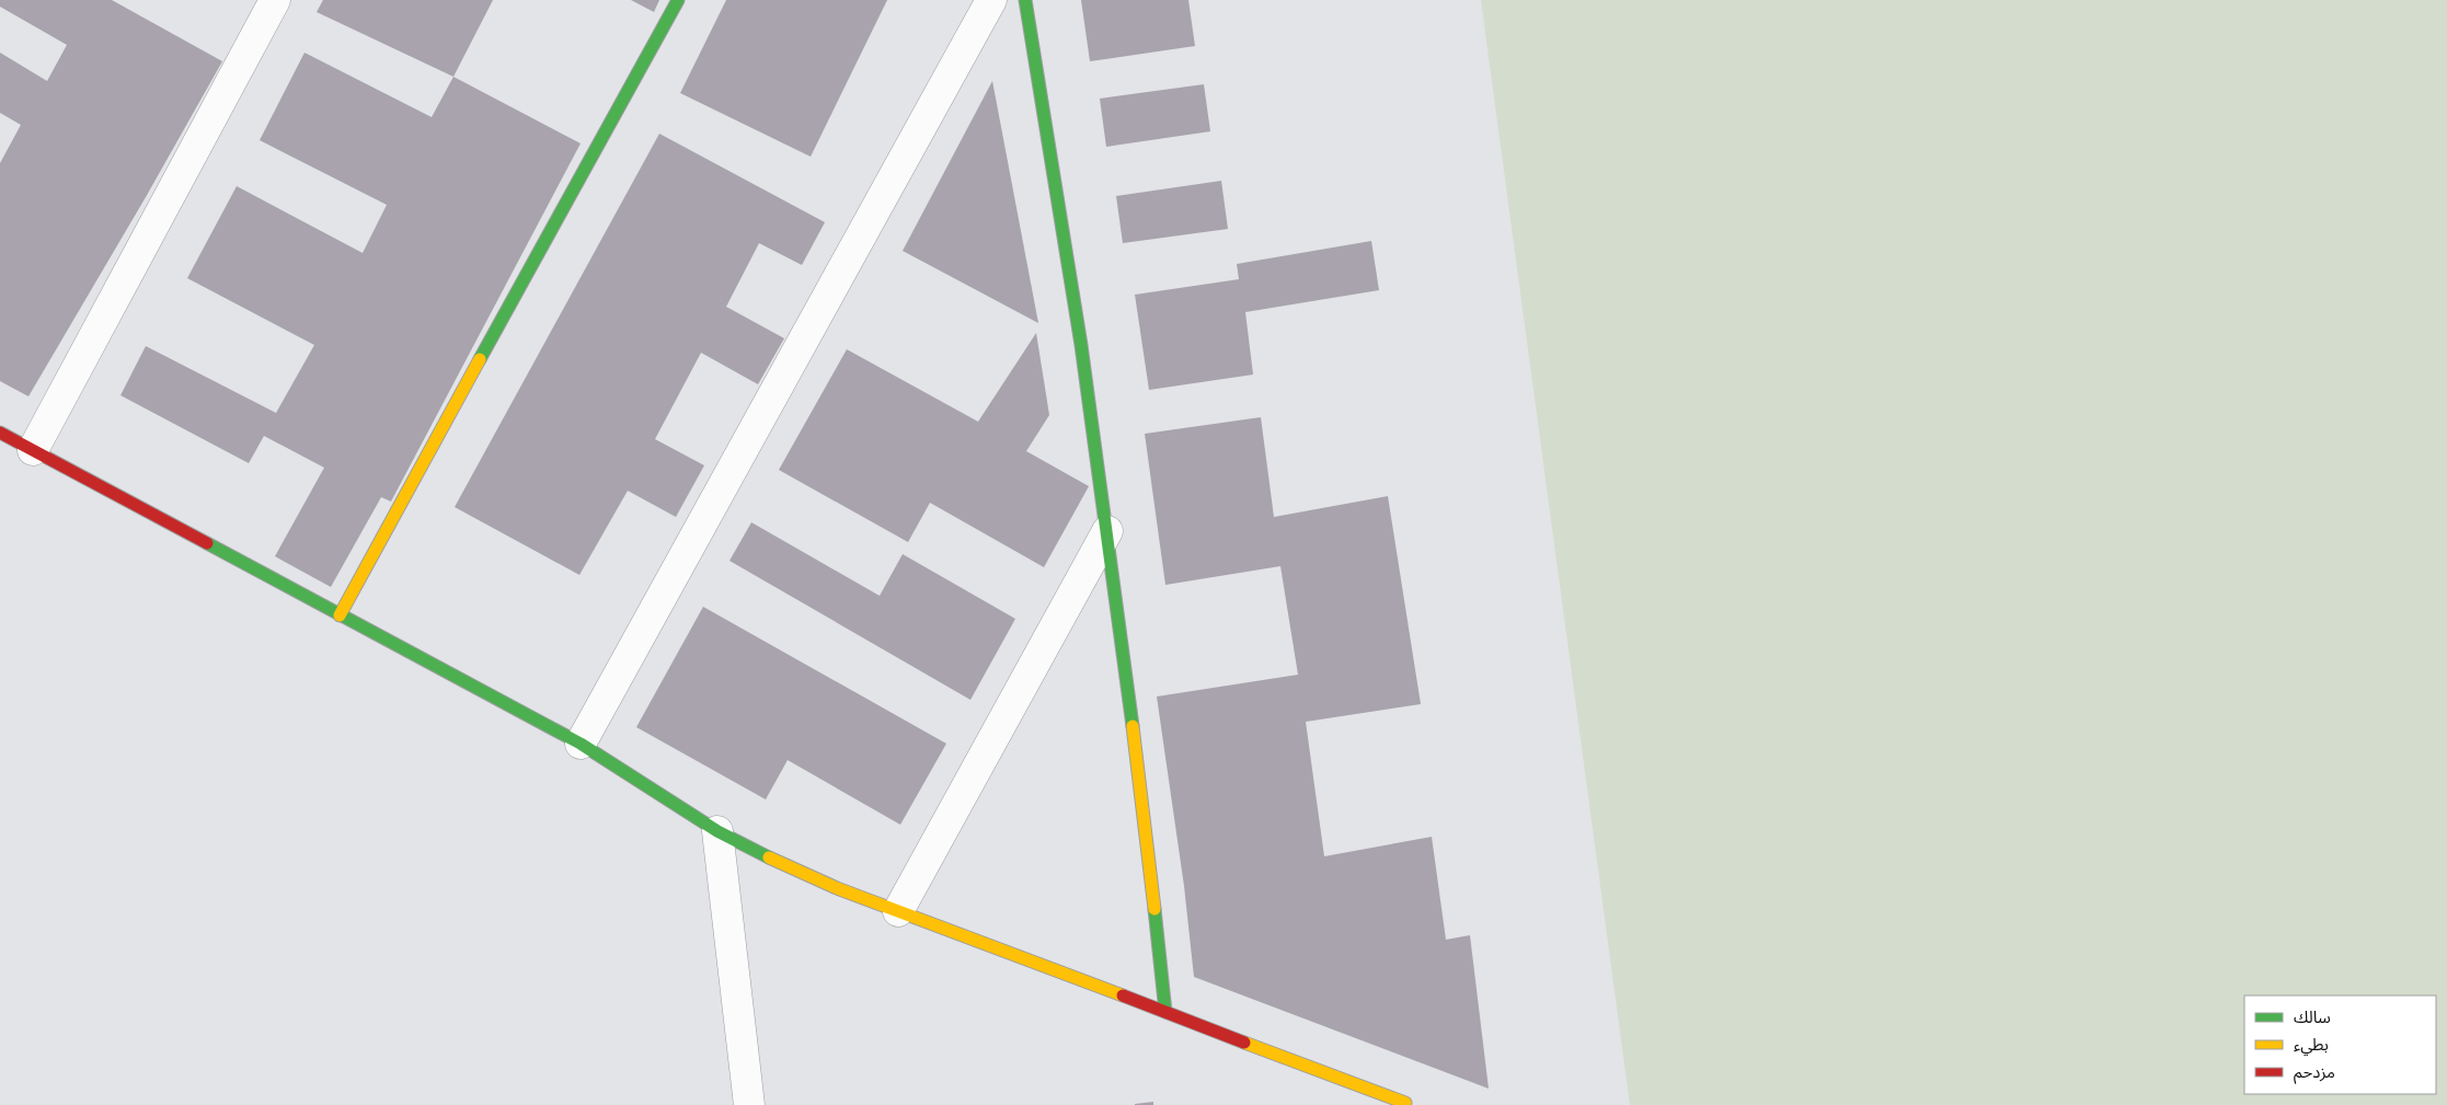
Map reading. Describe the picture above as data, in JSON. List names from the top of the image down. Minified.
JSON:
{"legend":["سالك","بطيء","مزدحم"]}
